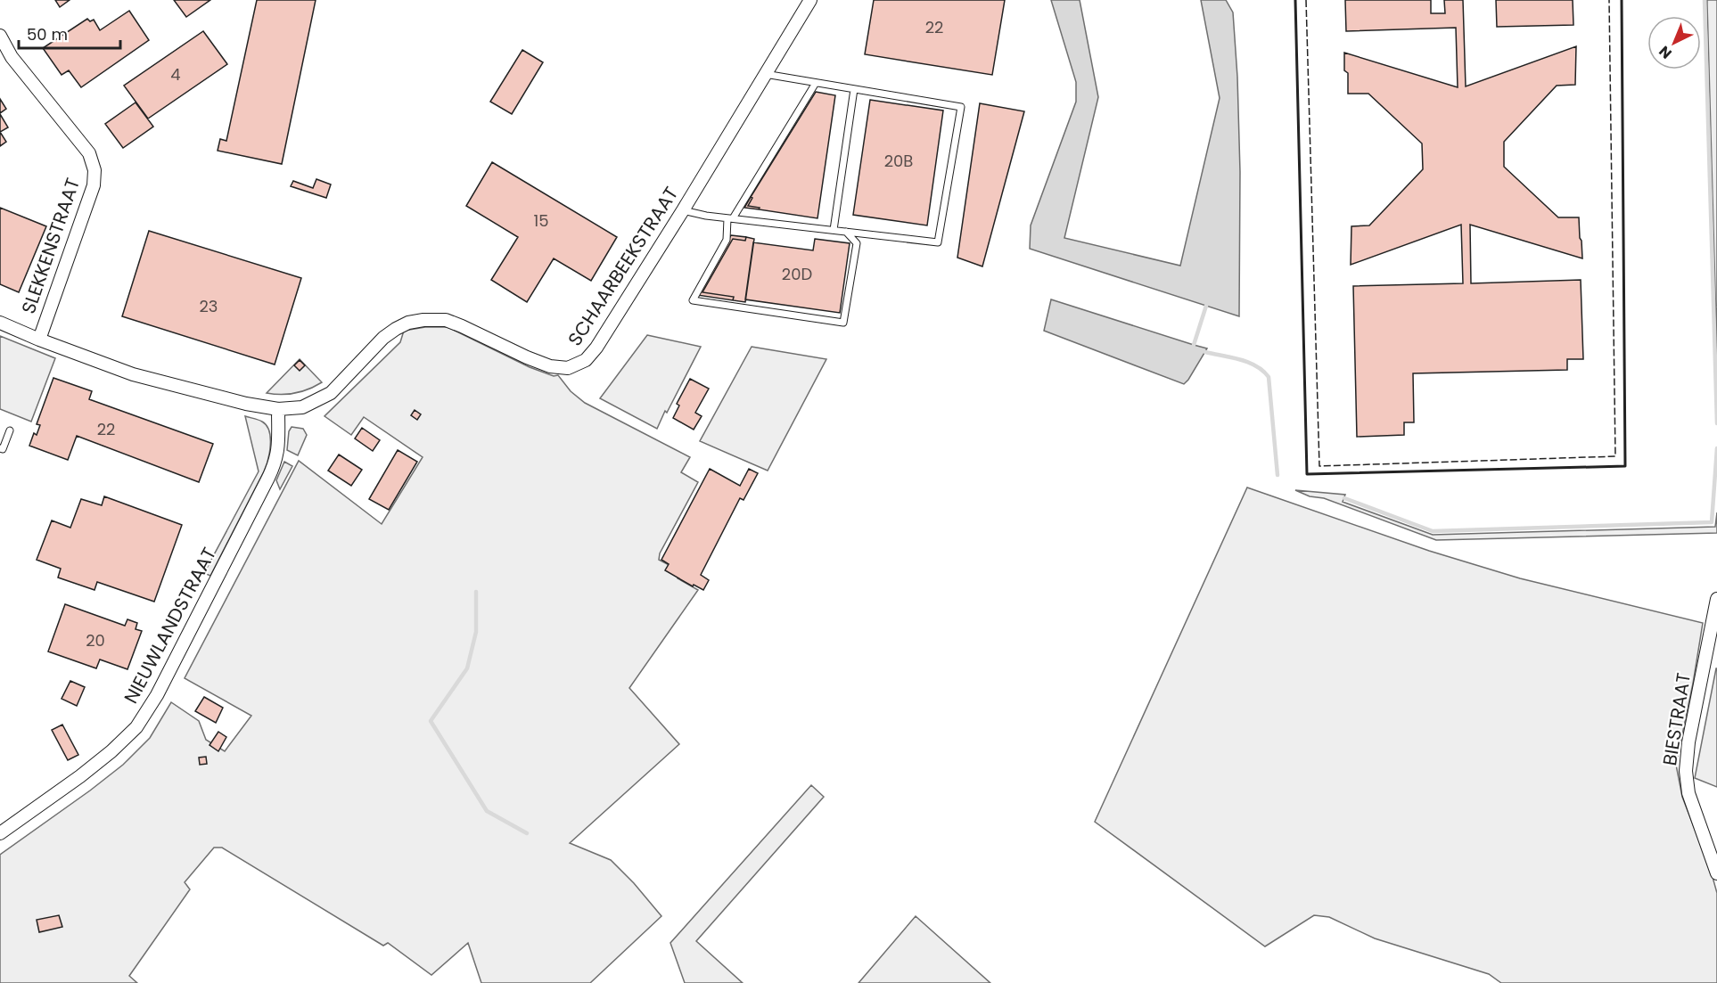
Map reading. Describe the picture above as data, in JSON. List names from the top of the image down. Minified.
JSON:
{"streets":{"street":["SLEKKENSTRAAT","SCHAARBEEKSTRAAT","NIEUWLANDSTRAAT","BIESTRAAT"]},"crossings":[["SLEKKENSTRAAT","SCHAARBEEKSTRAAT"],["SCHAARBEEKSTRAAT","NIEUWLANDSTRAAT"]],"house_numbers":["22","4","20B","15","20D","23","22","20"],"scale_bar":"50 m","north":"bottom left"}
